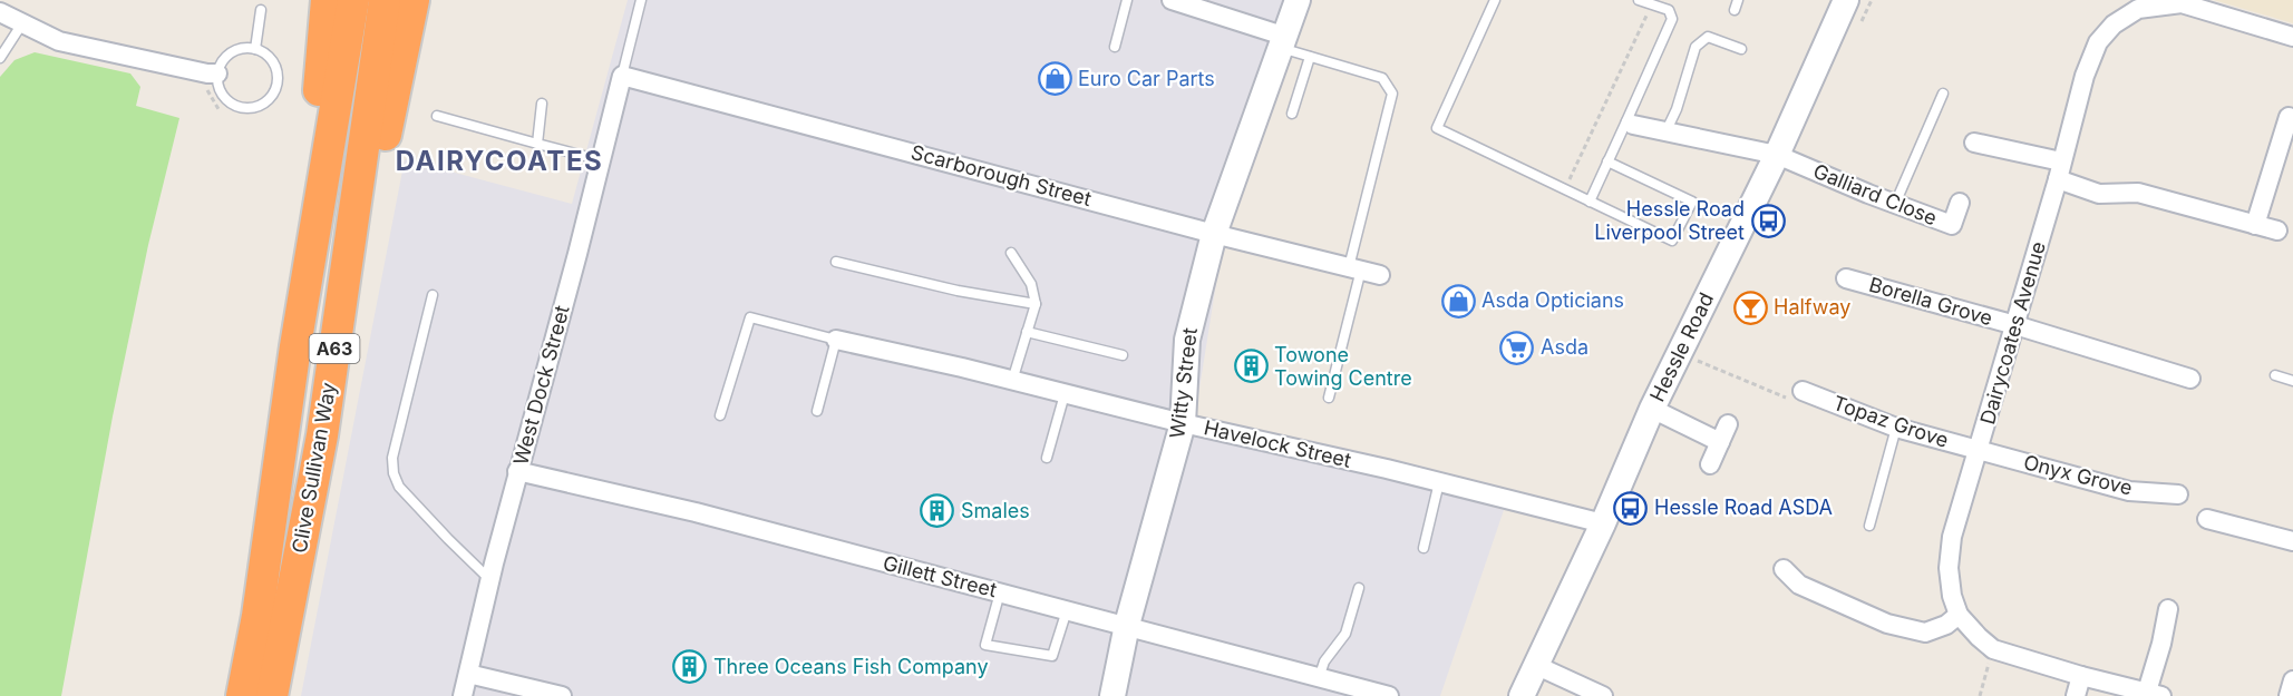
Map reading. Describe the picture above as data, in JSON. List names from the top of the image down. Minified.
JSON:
{"streets":{"highway":["A63","Clive Sullivan Way"],"street":["Scarborough Street","Galliard Close","Borella Grove","Dairycoates Avenue","Hessle Road","Witty Street","West Dock Street","Topaz Grove","Havelock Street","Onyx Grove","Gillett Street"]},"crossings":[["Scarborough Street","Witty Street"],["Scarborough Street","West Dock Street"],["Galliard Close","Hessle Road"],["Borella Grove","Dairycoates Avenue"],["Dairycoates Avenue","Topaz Grove"],["Dairycoates Avenue","Onyx Grove"],["Hessle Road","Havelock Street"],["Witty Street","Havelock Street"],["Witty Street","Gillett Street"],["West Dock Street","Gillett Street"],["Topaz Grove","Onyx Grove"]],"districts":["DAIRYCOATES"],"places":{"shop":["Euro Car Parts","Asda Opticians"],"bus stop":["Hessle Road Liverpool Street","Hessle Road ASDA"],"bar":["Halfway"],"supermarket":["Asda"],"building":["Towone Towing Centre","Smales","Three Oceans Fish Company"]}}
